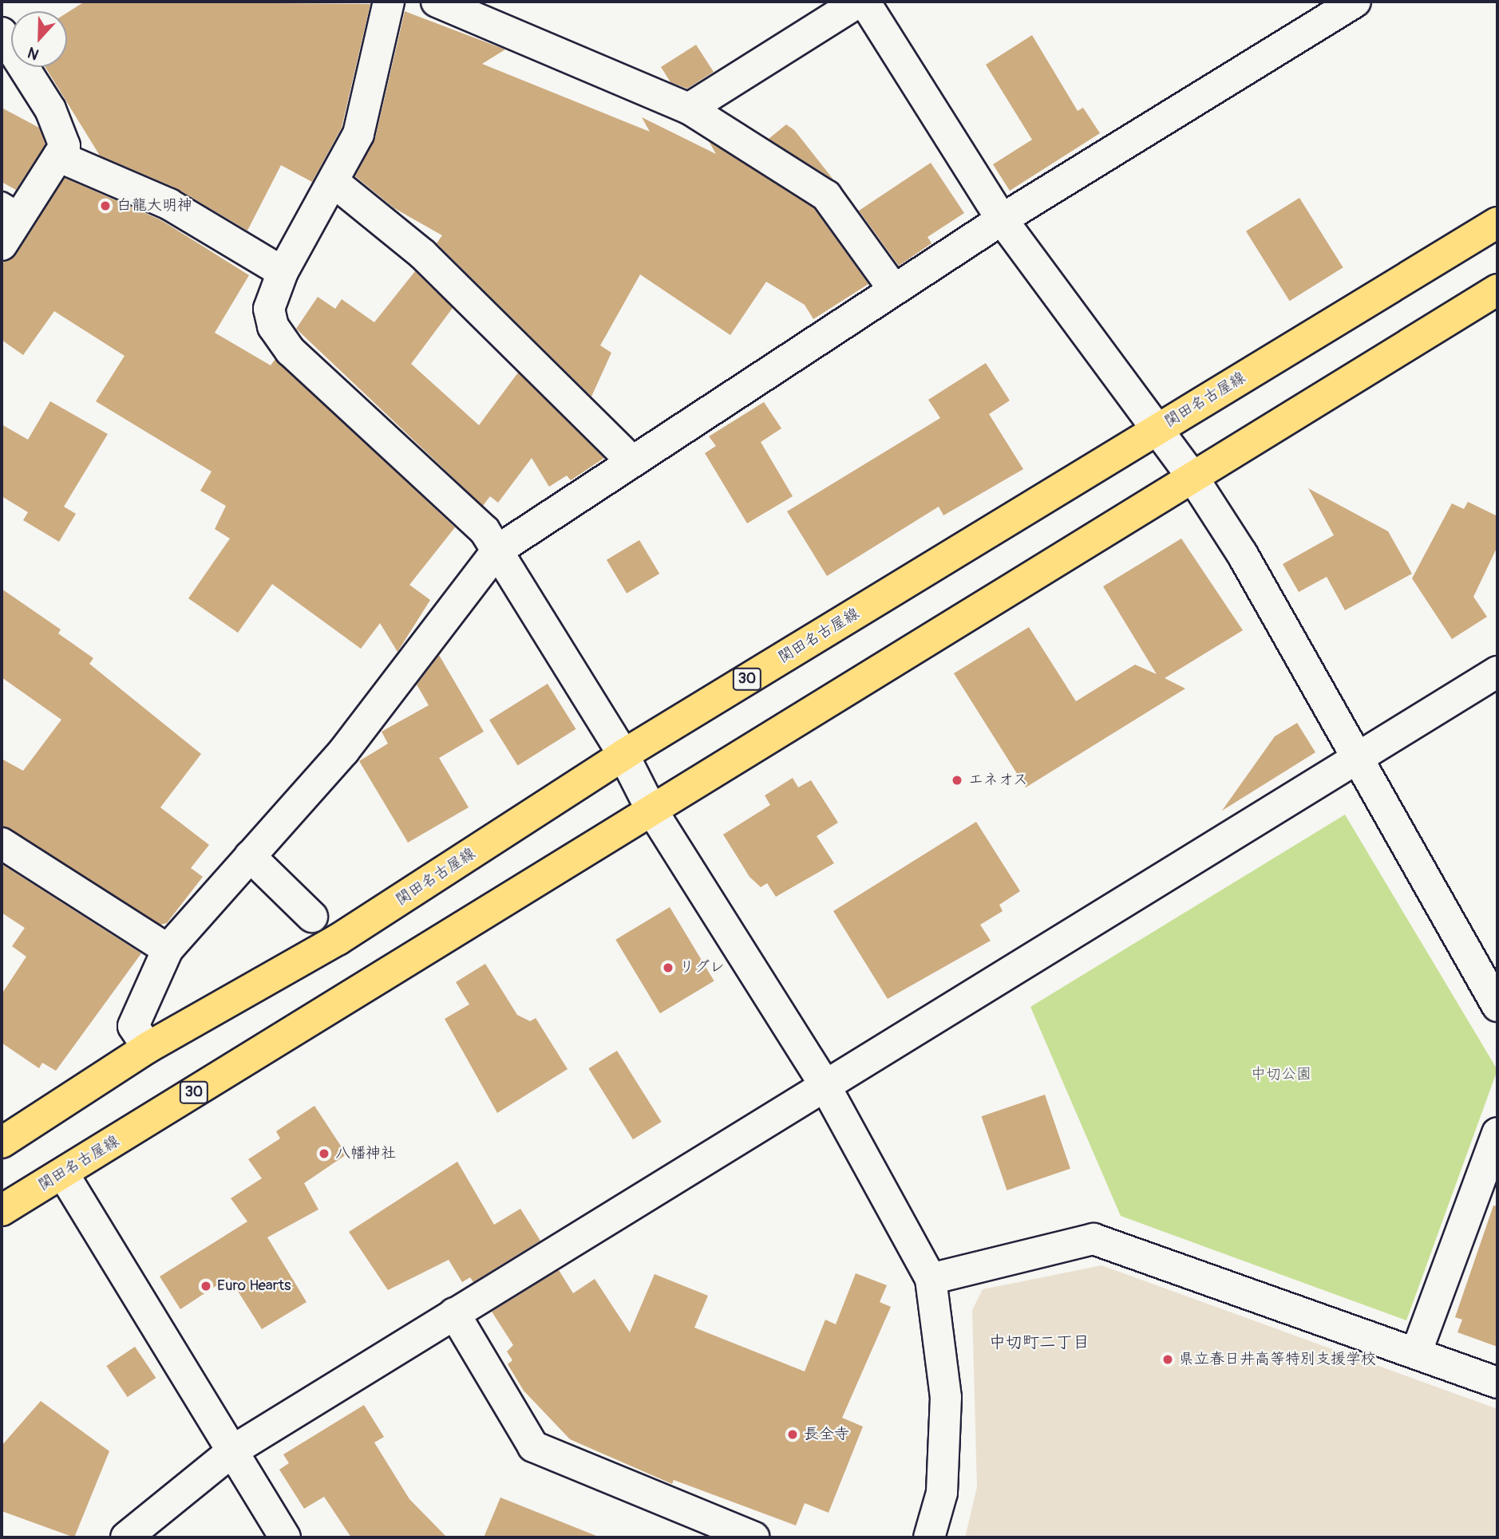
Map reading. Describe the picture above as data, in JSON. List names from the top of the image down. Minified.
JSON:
{"streets":{"main road":["関田名古屋線","30"]},"districts":["中切町二丁目"],"parks":["中切公園"],"places":["白龍大明神","エネオス","リグレ","八幡神社","Euro Hearts","県立春日井高等特別支援学校","長全寺"],"north":"bottom"}
